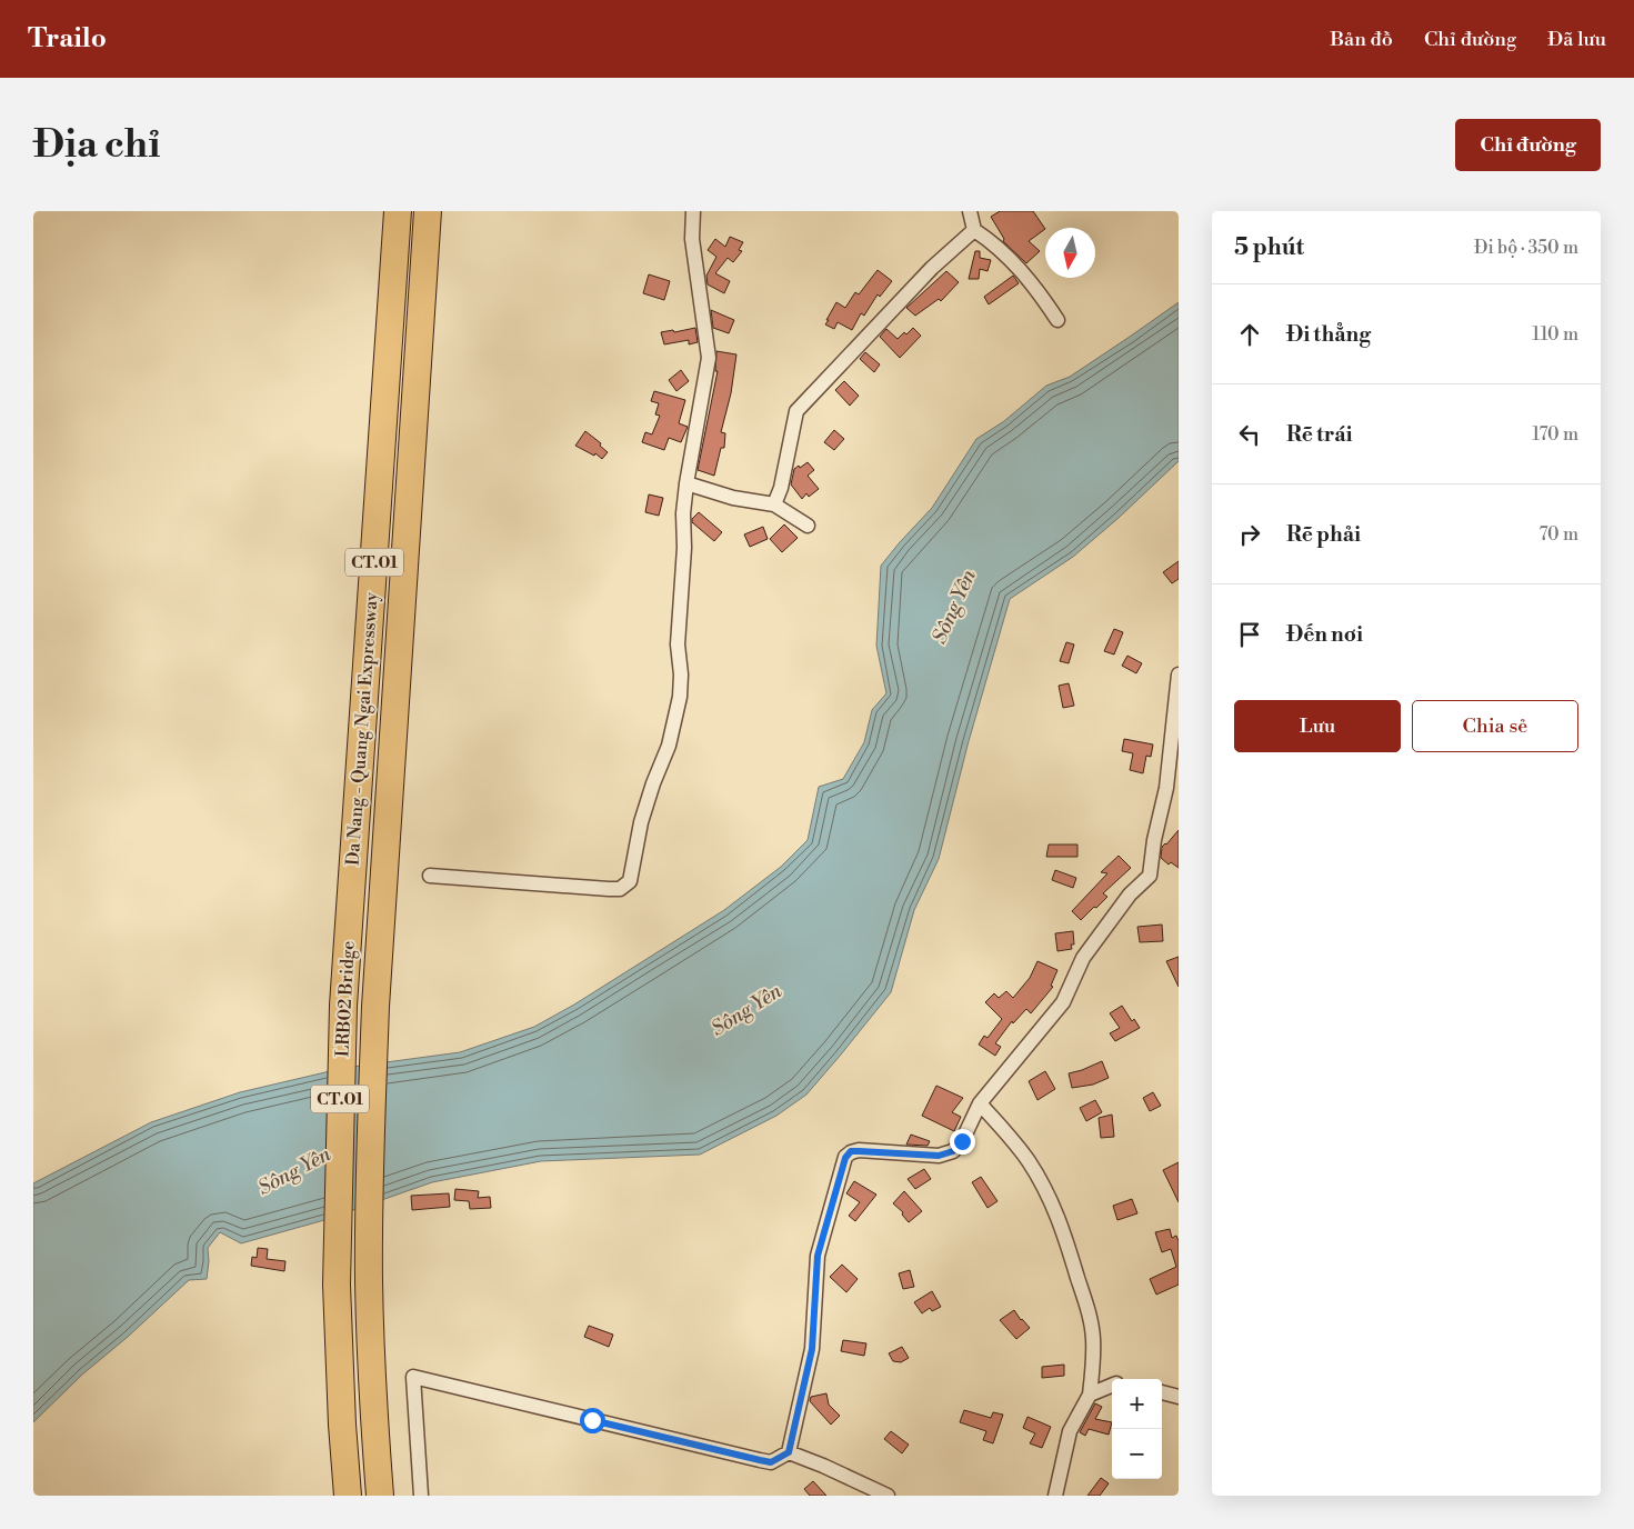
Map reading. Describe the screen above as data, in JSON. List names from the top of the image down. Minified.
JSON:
{"streets":{"highway":["CT.01","Da Nang - Quang Ngai Expressway","LRB02 Bridge"]},"crossings":[["Da Nang - Quang Ngai Expressway","LRB02 Bridge"]],"water":["Sông Yên"],"north":"bottom","page":{"header":"Trailo","nav":["Bản đồ","Chỉ đường","Đã lưu"],"buttons":["Chỉ đường",["Lưu","Chia sẻ"]],"title":"Địa chỉ","heading":["5 phút","Đi bộ · 350 m"],"list":[["Đi thẳng","110 m"],["Rẽ trái","170 m"],["Rẽ phải","70 m"],"Đến nơi"],"map_buttons":["+","−"]}}
